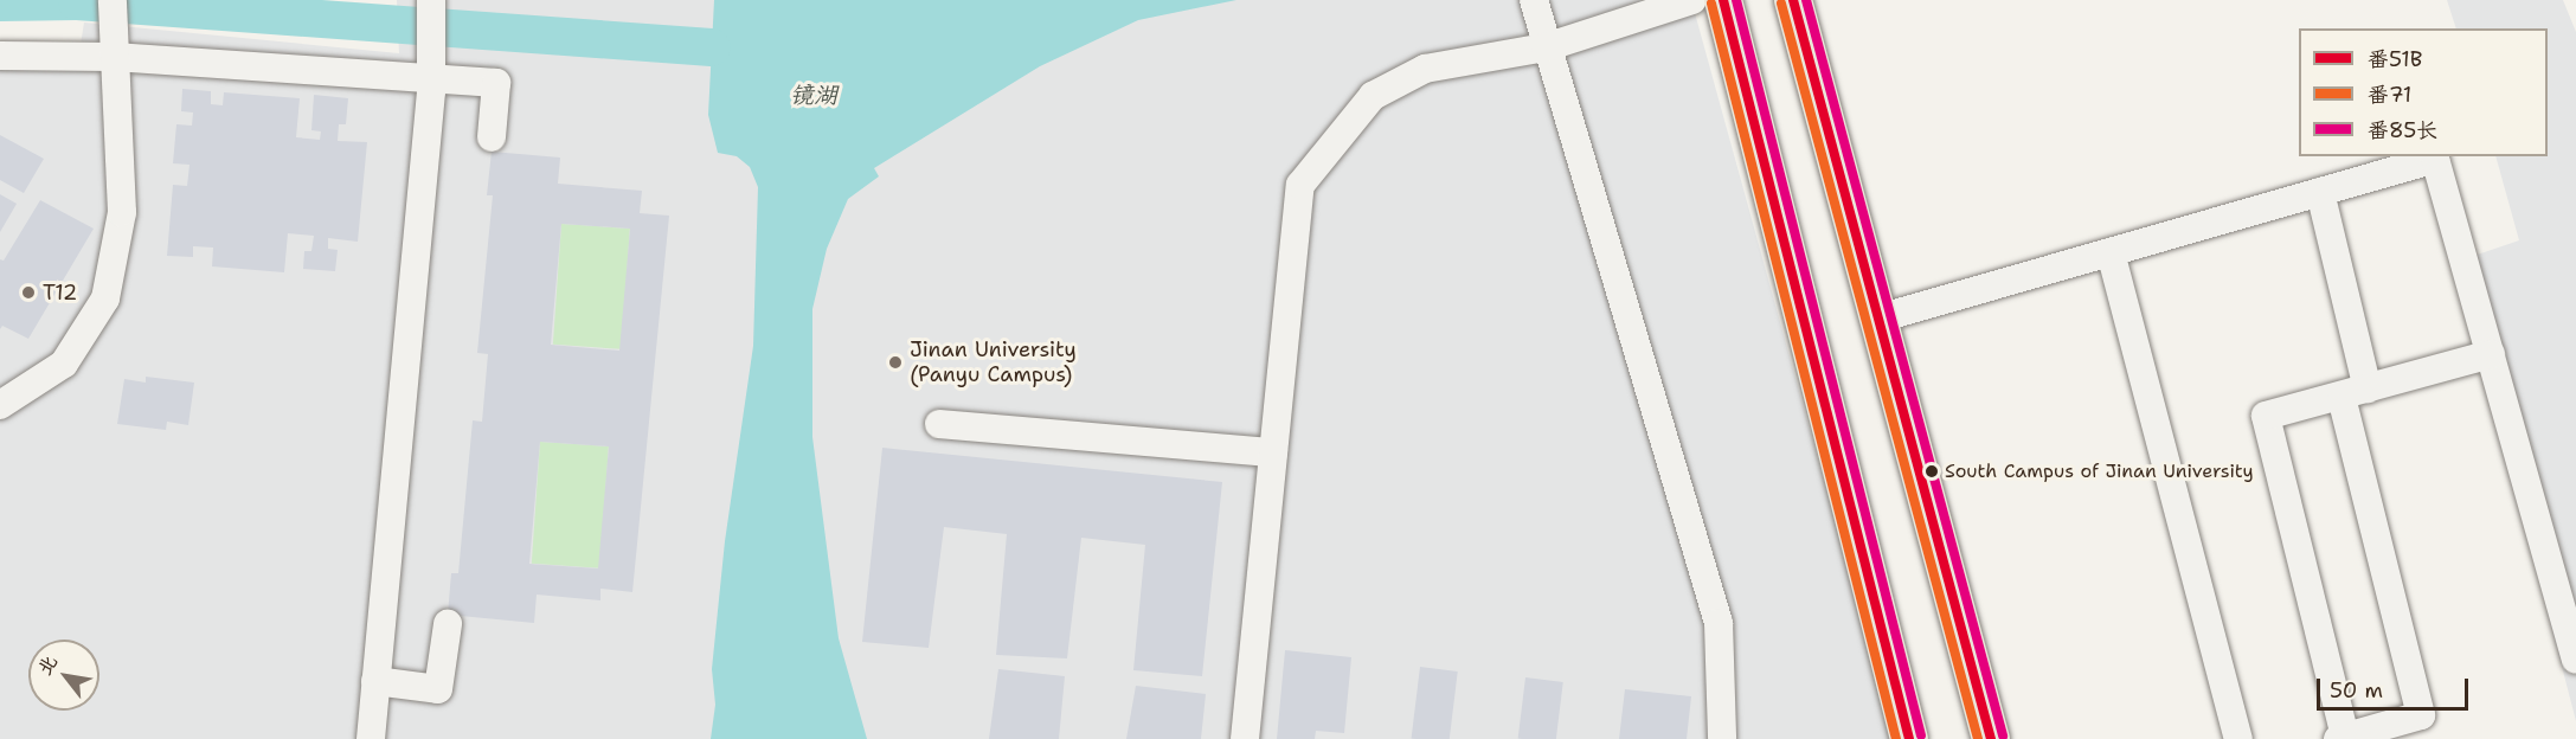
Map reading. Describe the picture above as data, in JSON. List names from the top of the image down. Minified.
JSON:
{"water":["镜湖"],"places":["T12","Jinan University (Panyu Campus)","South Campus of Jinan University"],"lines":["transit line 番51B","transit line 番85长","transit line 番71"],"legend":["番51B","番71","番85长"],"scale_bar":"50 m","north":"top left"}
